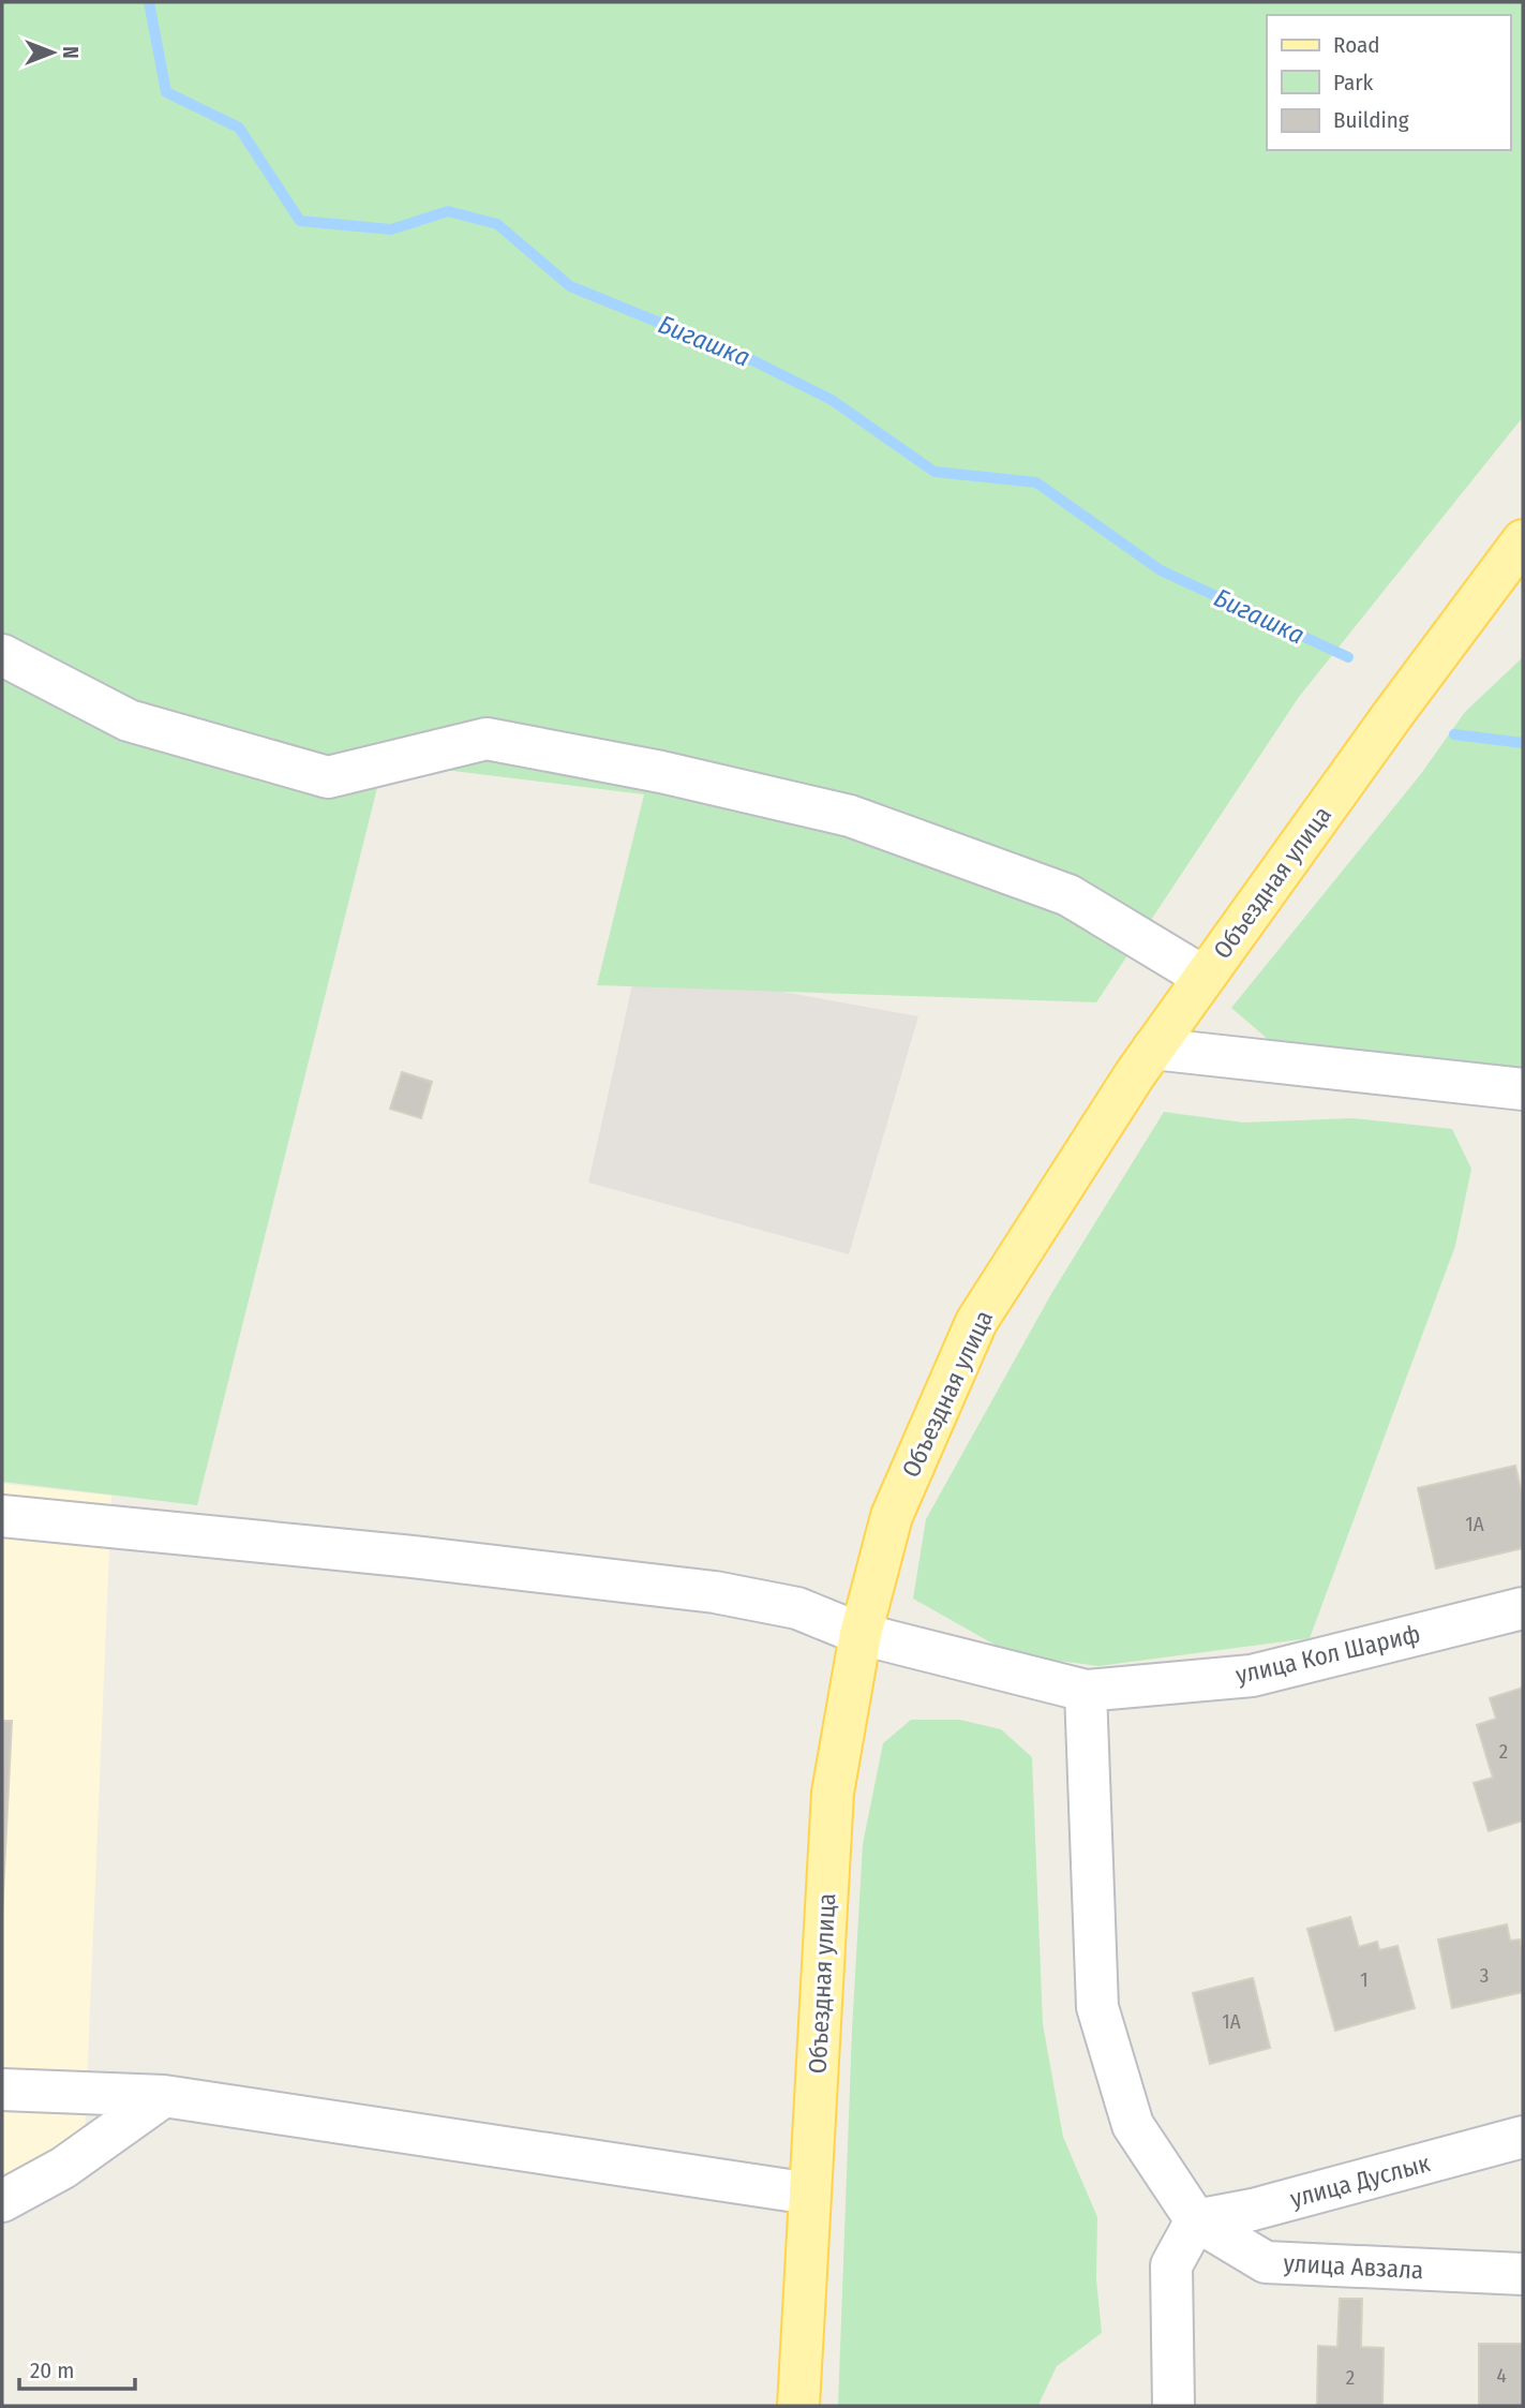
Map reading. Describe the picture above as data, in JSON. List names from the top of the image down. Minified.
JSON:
{"streets":{"main road":["Объездная улица"],"street":["улица Кол Шариф","улица Дуслык","улица Авзала"]},"crossings":[["Объездная улица","улица Кол Шариф"],["улица Дуслык","улица Авзала"]],"water":["Бигашка"],"house_numbers":["1А","2","3","1","1А","4","2"],"legend":["Road","Park","Building"],"scale_bar":"20 m","north":"right"}
